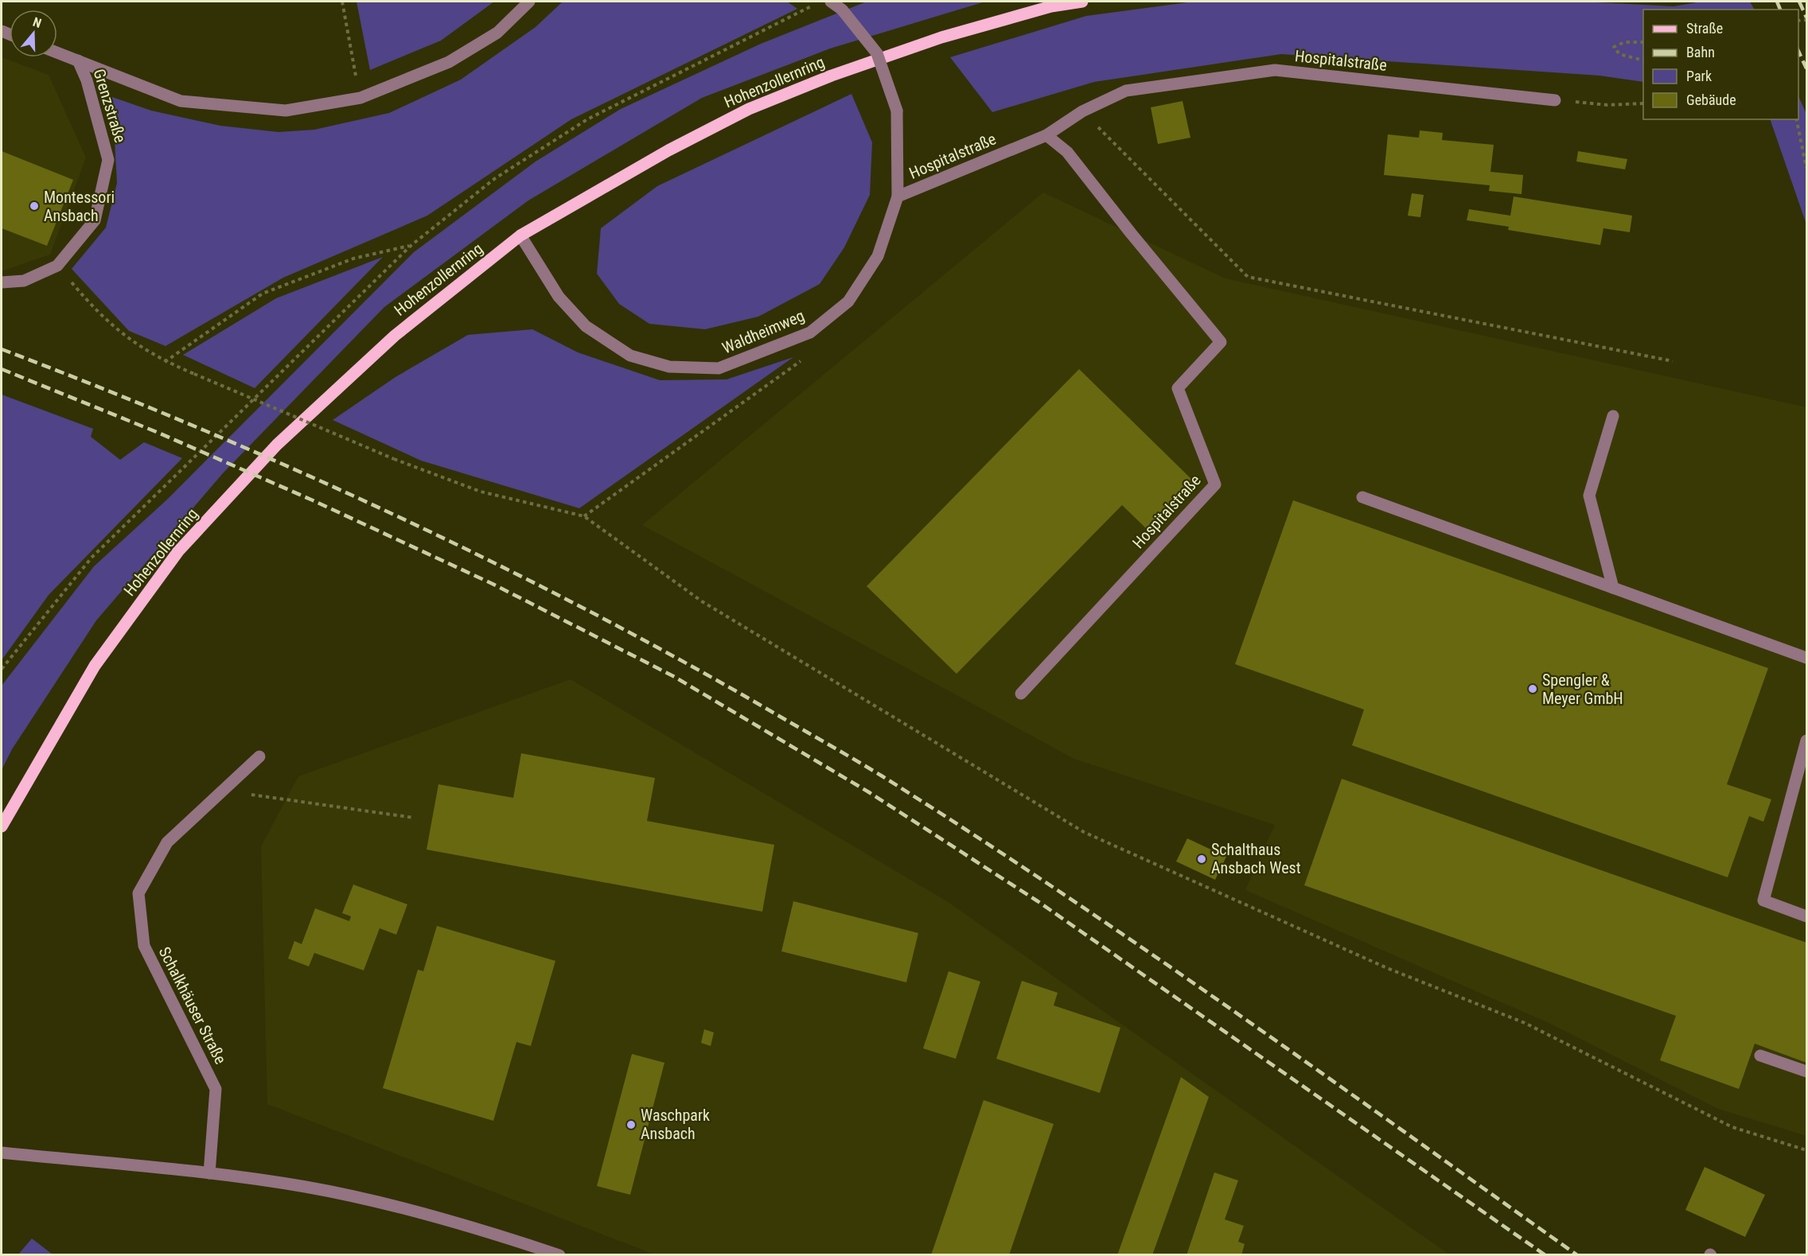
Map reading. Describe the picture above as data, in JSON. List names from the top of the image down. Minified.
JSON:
{"streets":{"main road":["Hohenzollernring"],"street":["Hospitalstraße","Grenzstraße","Waldheimweg","Schalkhäuser Straße"]},"crossings":[["Hospitalstraße","Waldheimweg"],["Hohenzollernring","Waldheimweg"]],"places":["Montessori Ansbach","Spengler & Meyer GmbH","Schalthaus Ansbach West","Waschpark Ansbach"],"legend":["Straße","Bahn","Park","Gebäude"],"north":"top"}
